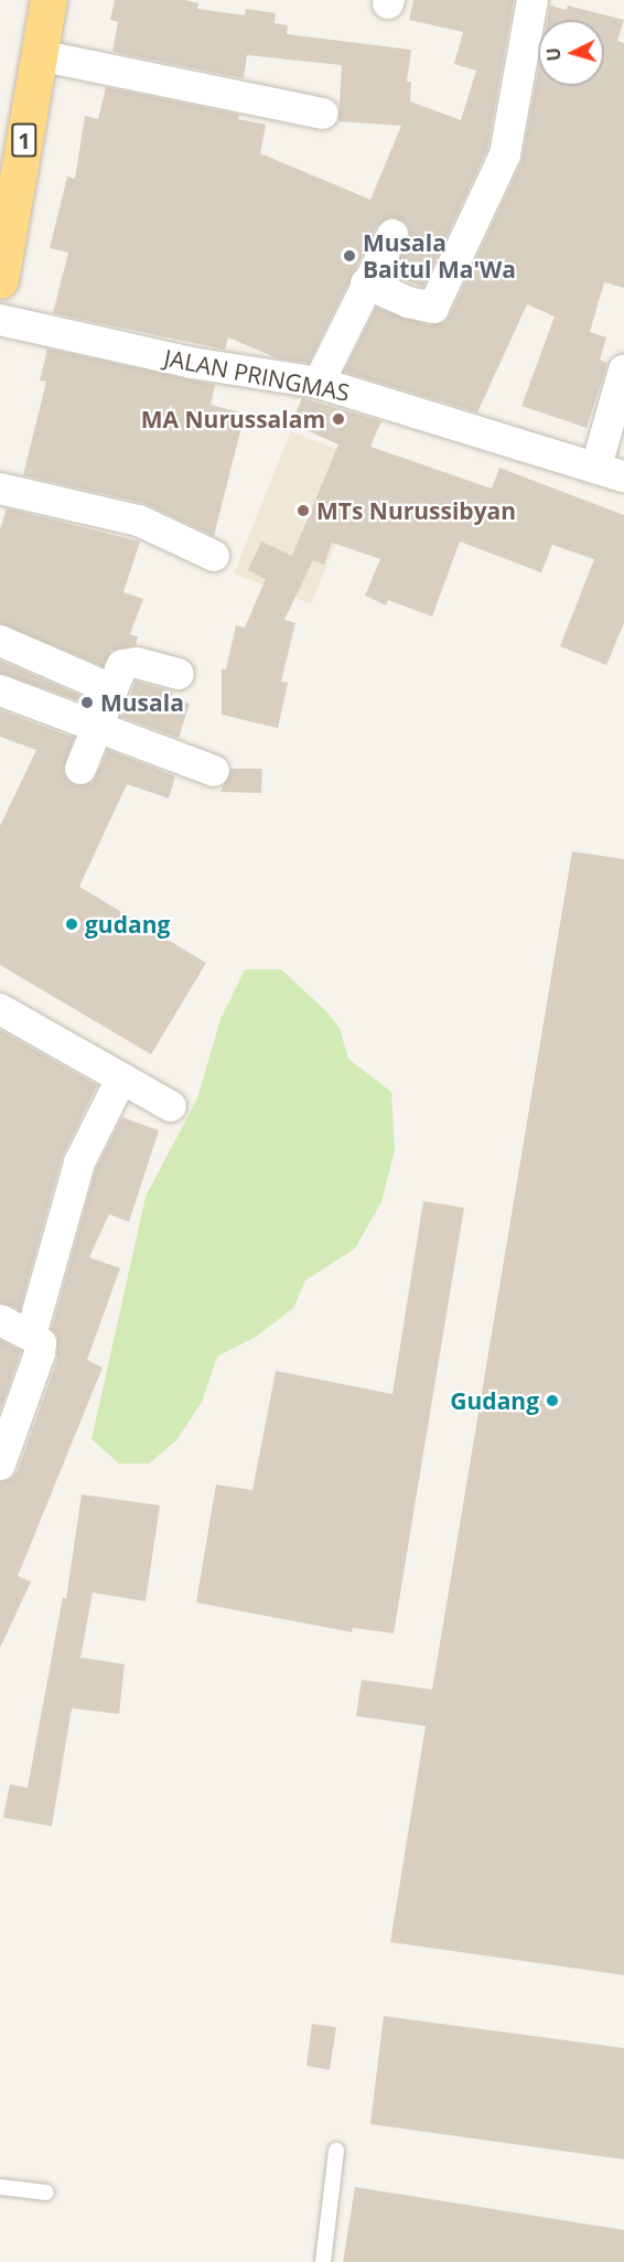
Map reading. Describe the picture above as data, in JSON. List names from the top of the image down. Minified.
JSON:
{"streets":{"highway":["1"],"street":["JALAN PRINGMAS"]},"places":["Musala Baitul Ma'Wa","MA Nurussalam","MTs Nurussibyan","Musala","gudang","Gudang"],"north":"left"}
